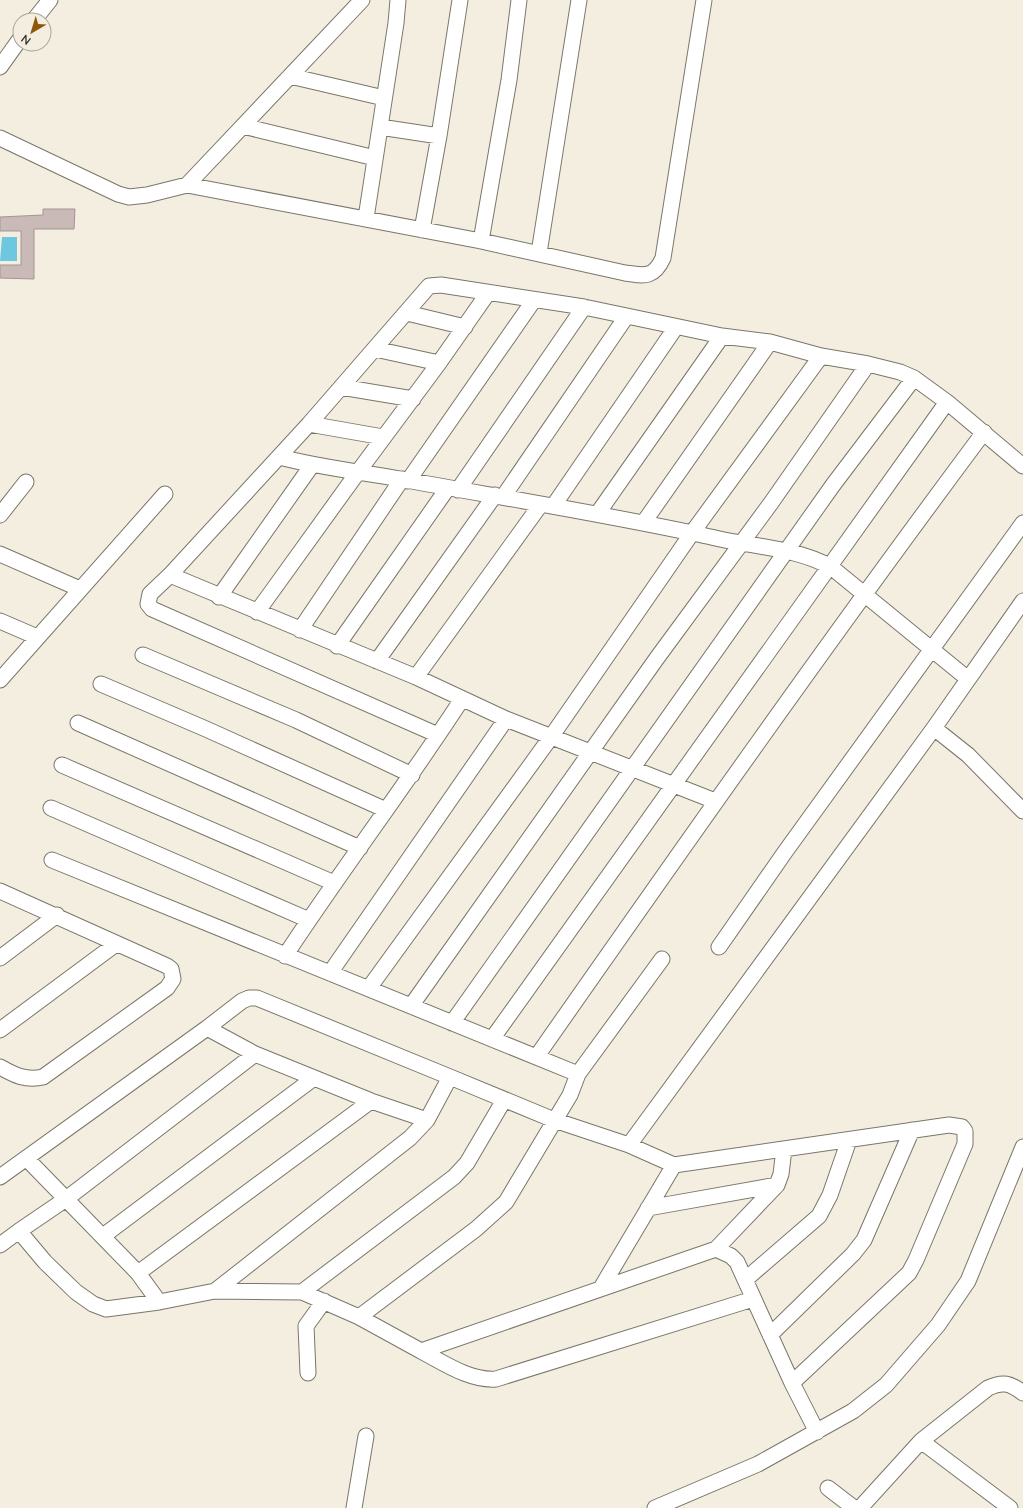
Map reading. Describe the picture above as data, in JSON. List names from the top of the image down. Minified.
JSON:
{"north":"bottom left"}
